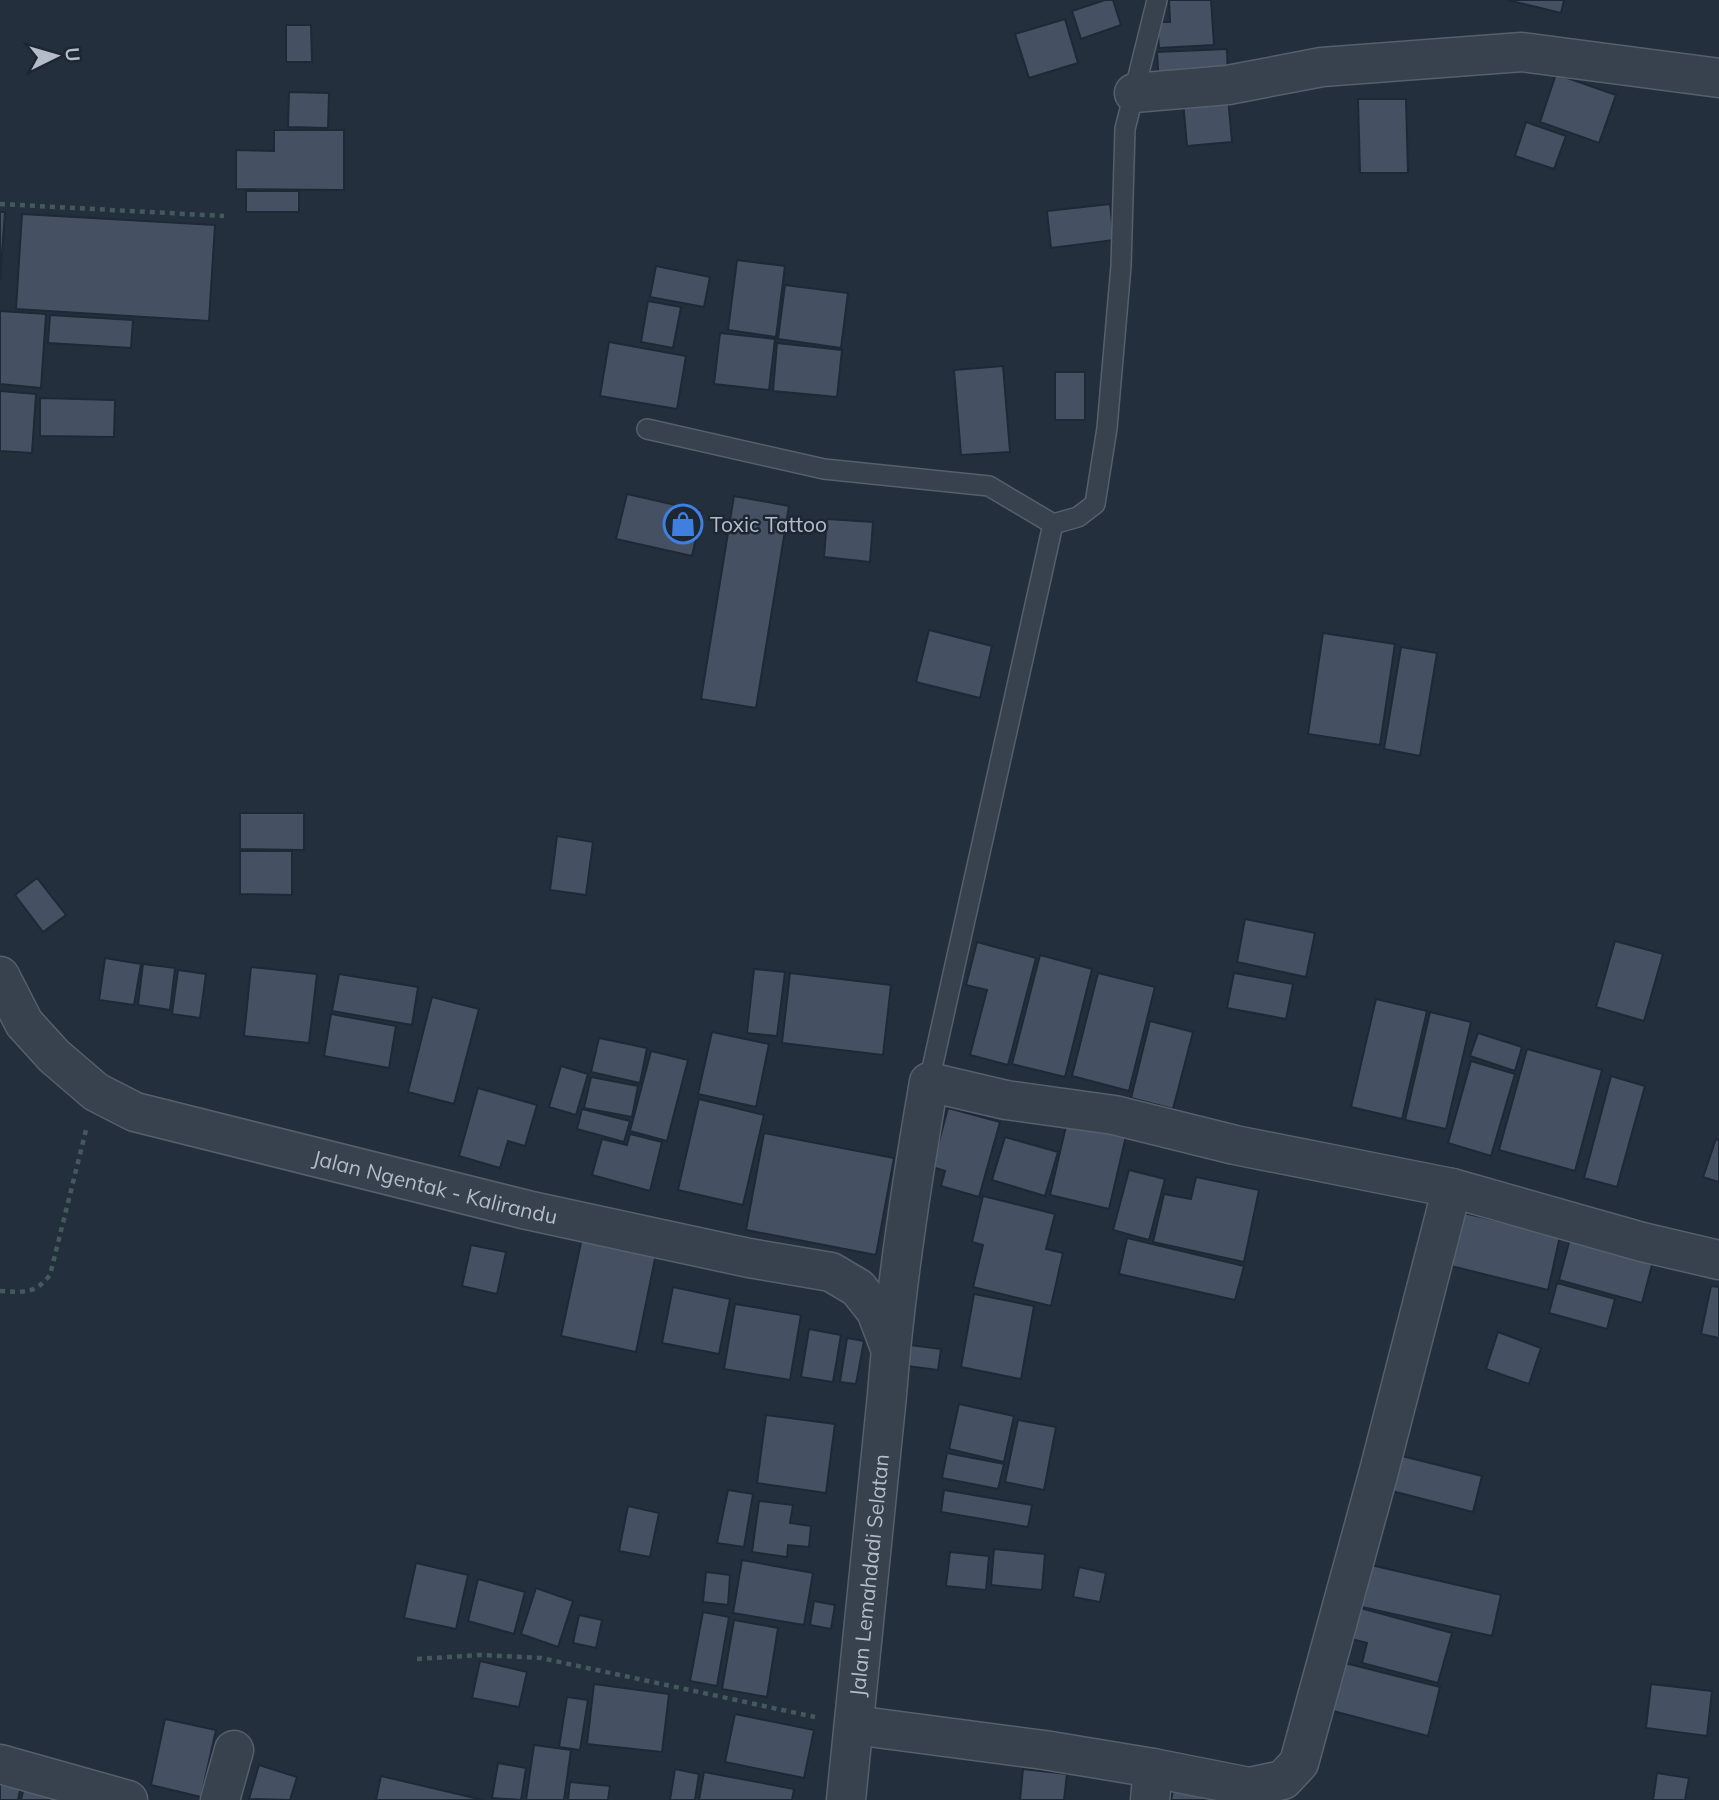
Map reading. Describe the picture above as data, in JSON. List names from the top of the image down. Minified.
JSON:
{"streets":{"street":["Jalan Ngentak - Kalirandu","Jalan Lemahdadi Selatan"]},"crossings":[["Jalan Ngentak - Kalirandu","Jalan Lemahdadi Selatan"]],"places":{"shop":["Toxic Tattoo"]},"north":"right"}
